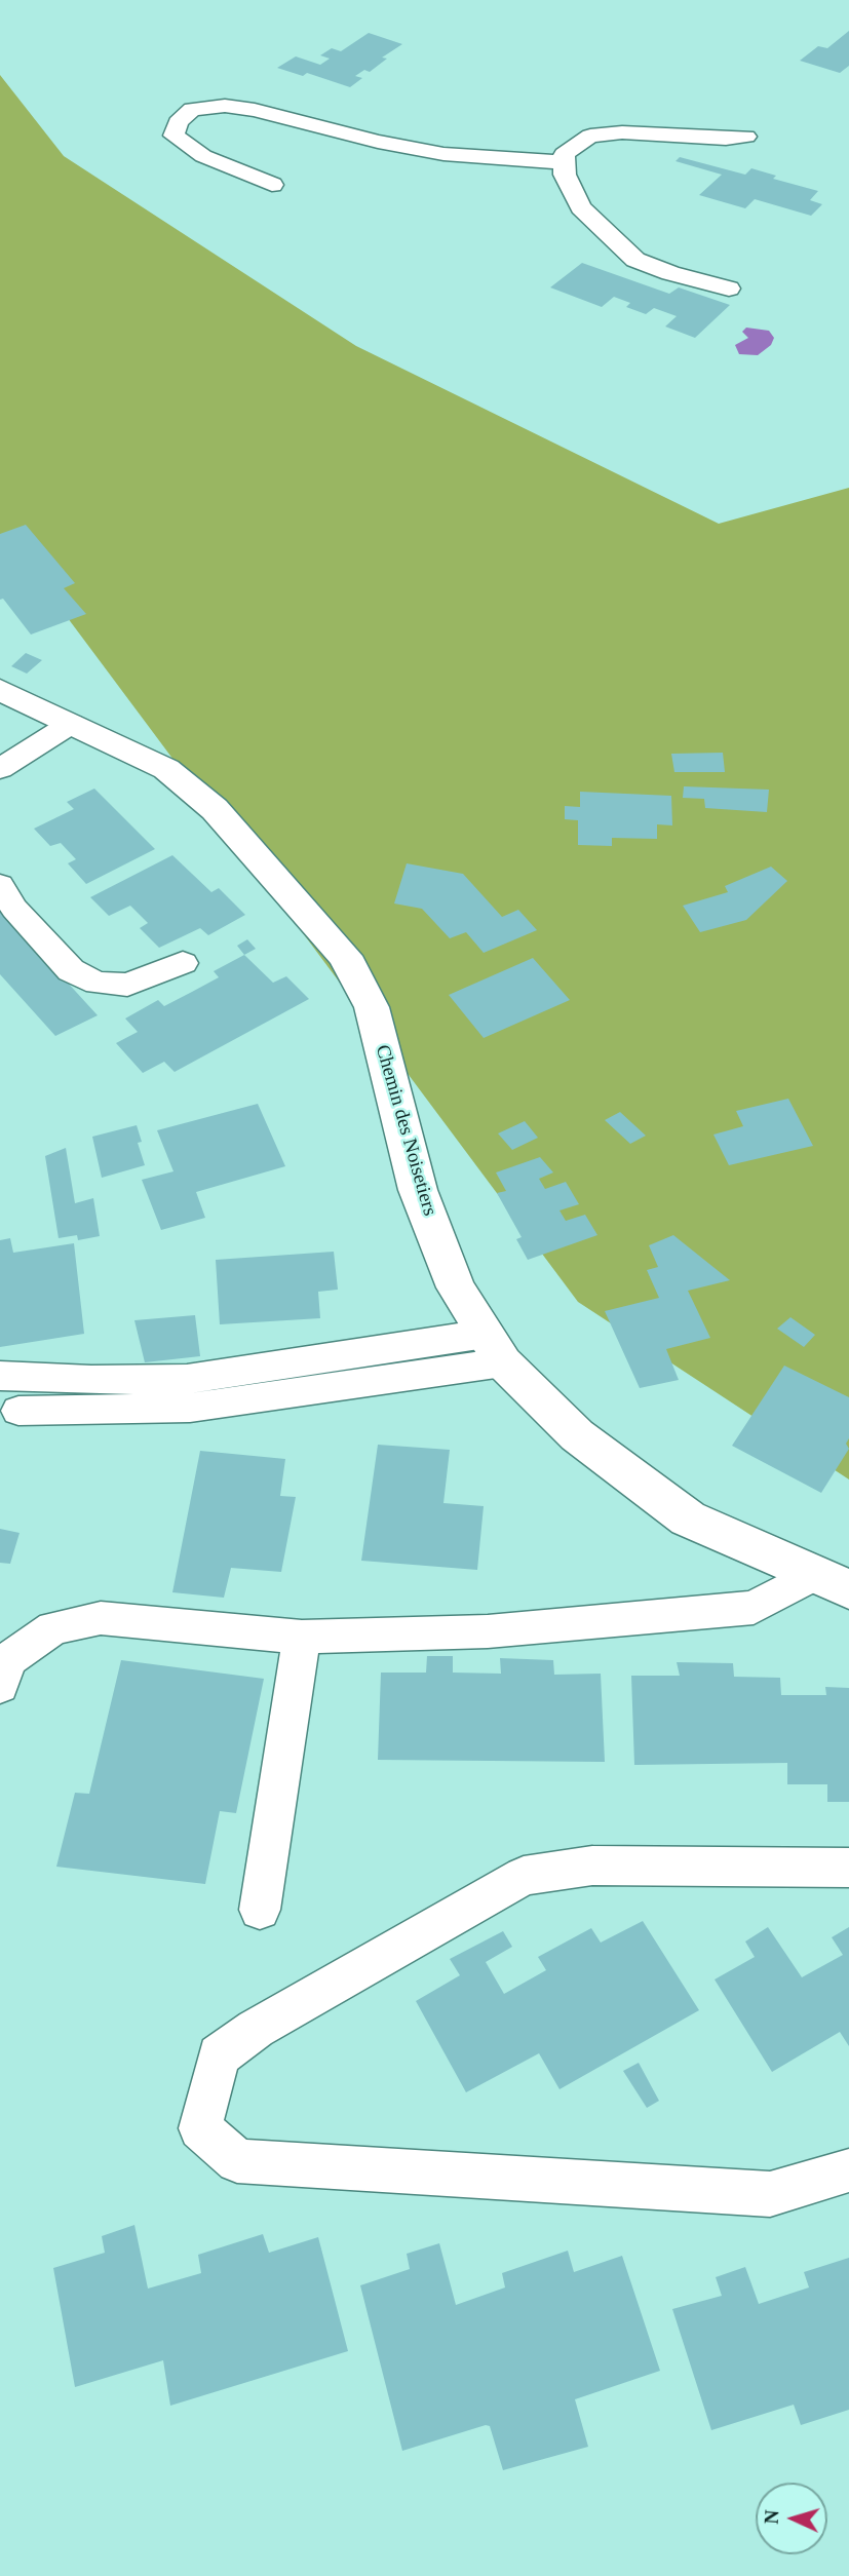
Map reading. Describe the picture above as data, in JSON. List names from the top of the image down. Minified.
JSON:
{"streets":{"street":["Chemin des Noisetiers"]},"north":"left"}
